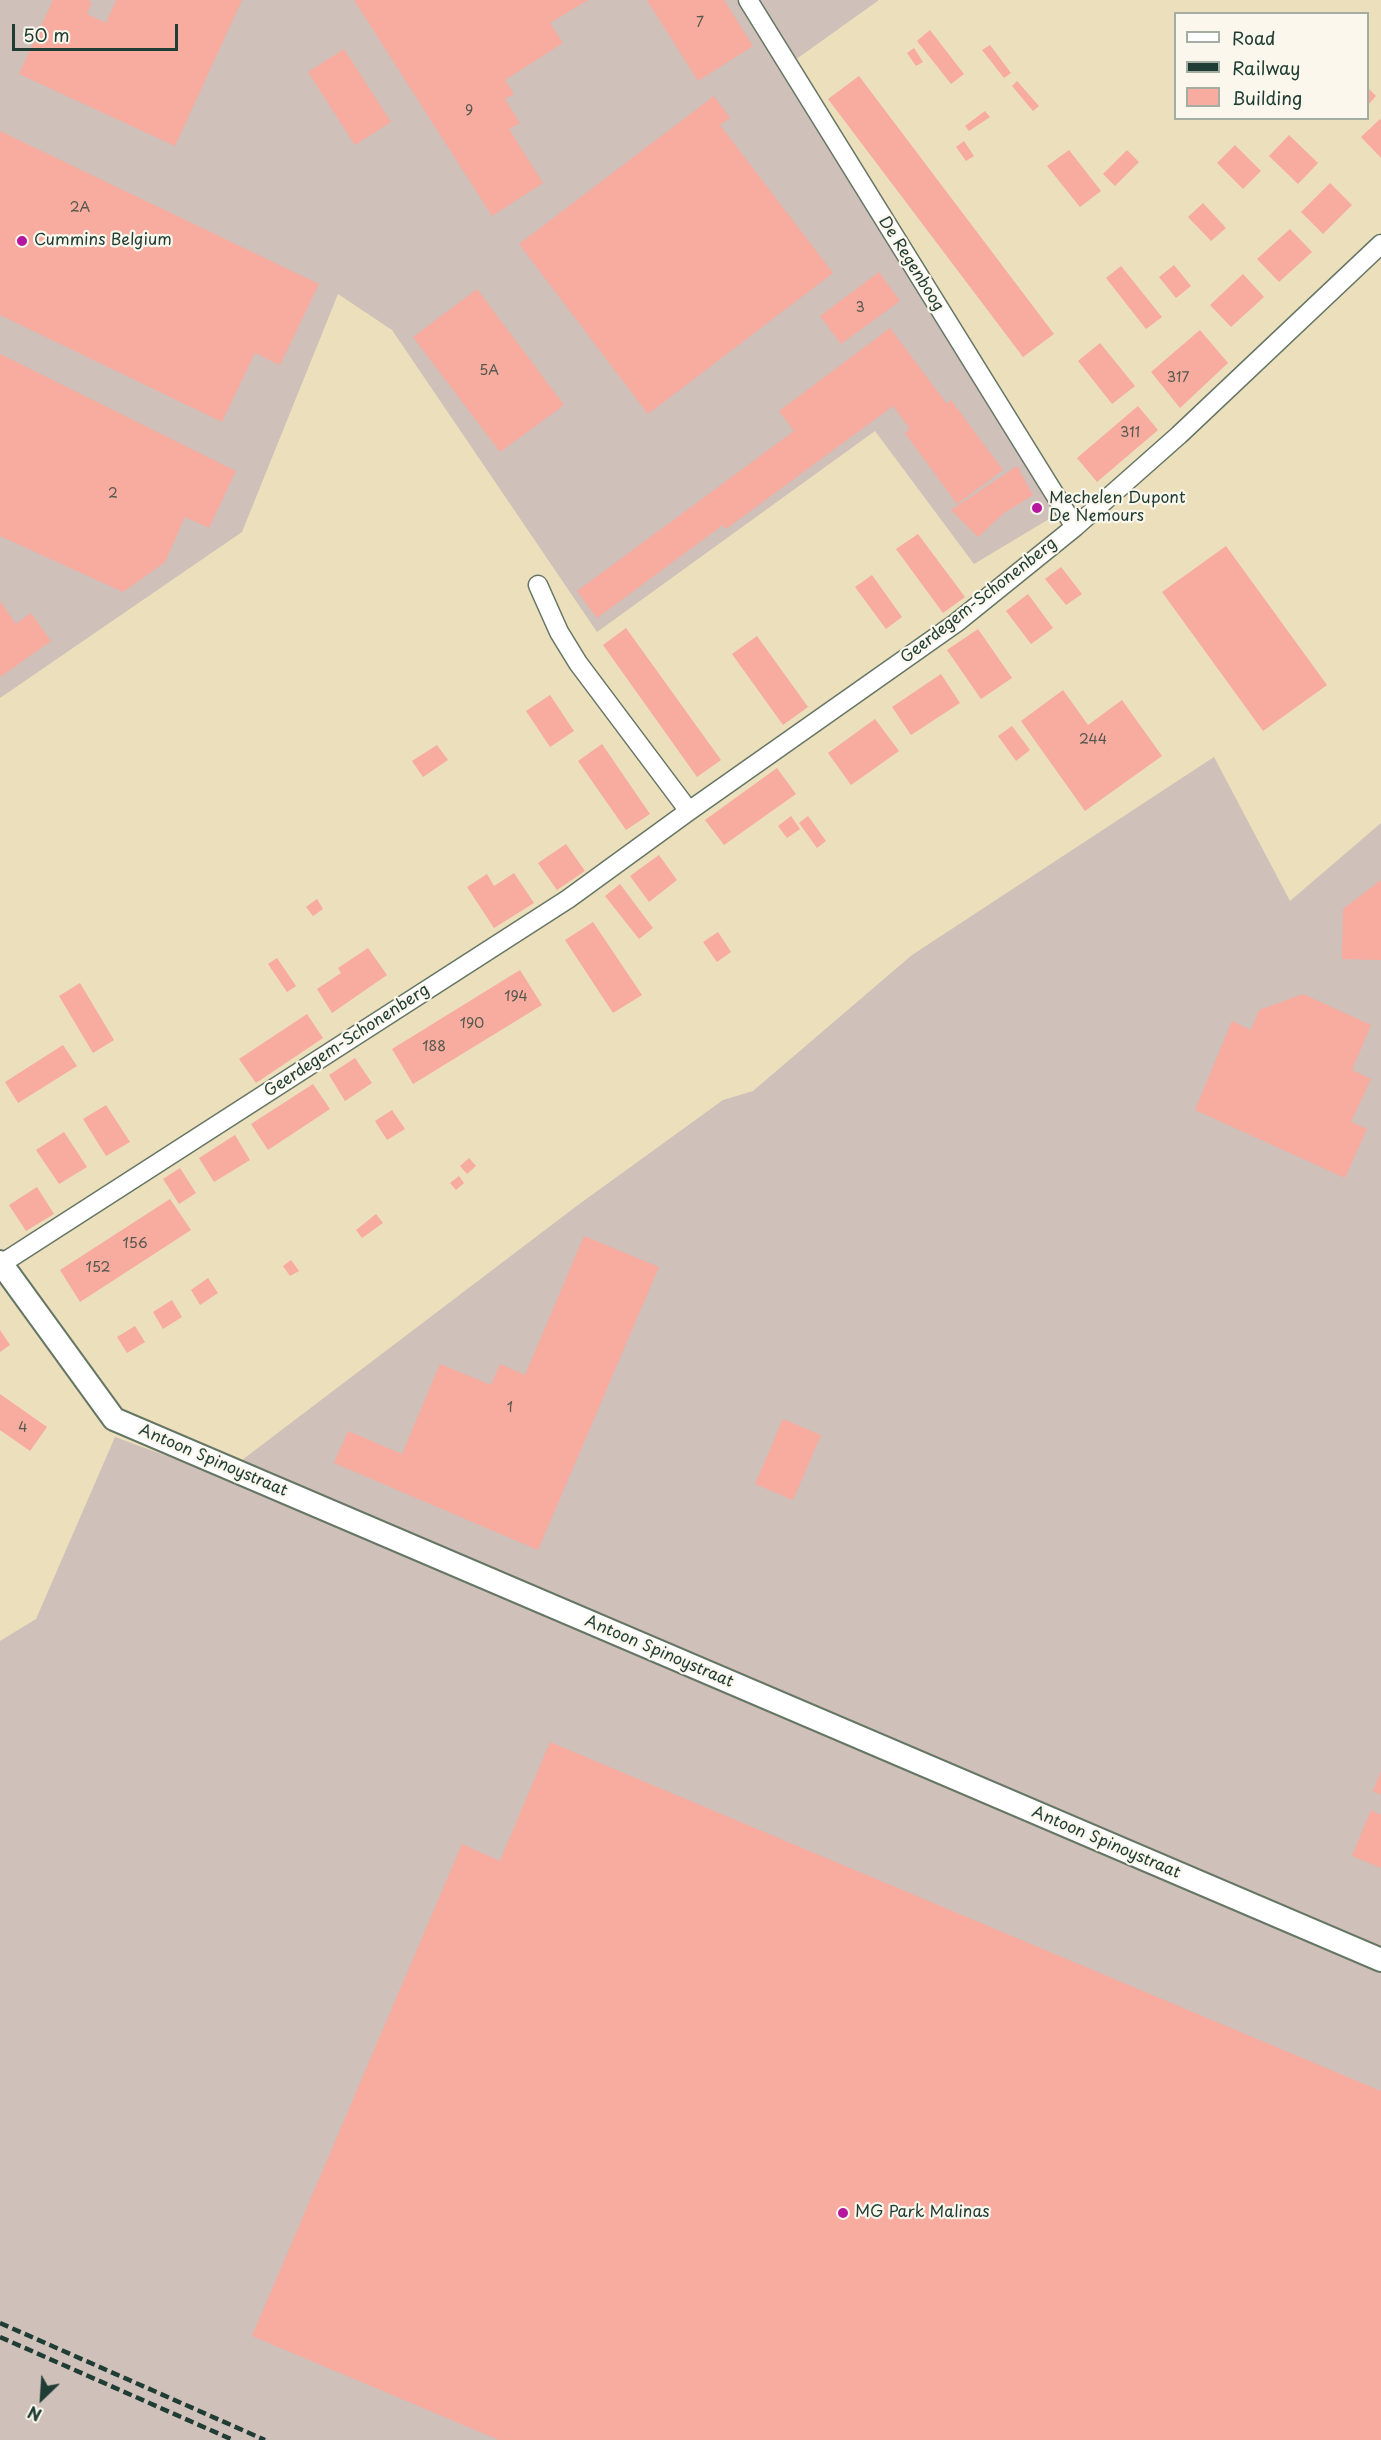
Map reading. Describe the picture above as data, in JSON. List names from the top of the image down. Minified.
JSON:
{"streets":{"street":["De Regenboog","Geerdegem-Schonenberg","Antoon Spinoystraat"]},"crossings":[["De Regenboog","Geerdegem-Schonenberg"],["Geerdegem-Schonenberg","Antoon Spinoystraat"]],"places":["Cummins Belgium","Mechelen Dupont De Nemours","MG Park Malinas"],"house_numbers":["7","9","2A","3","5A","317","311","2","244","194","190","188","156","152","1","4"],"legend":["Road","Railway","Building"],"scale_bar":"50 m","north":"bottom left"}
